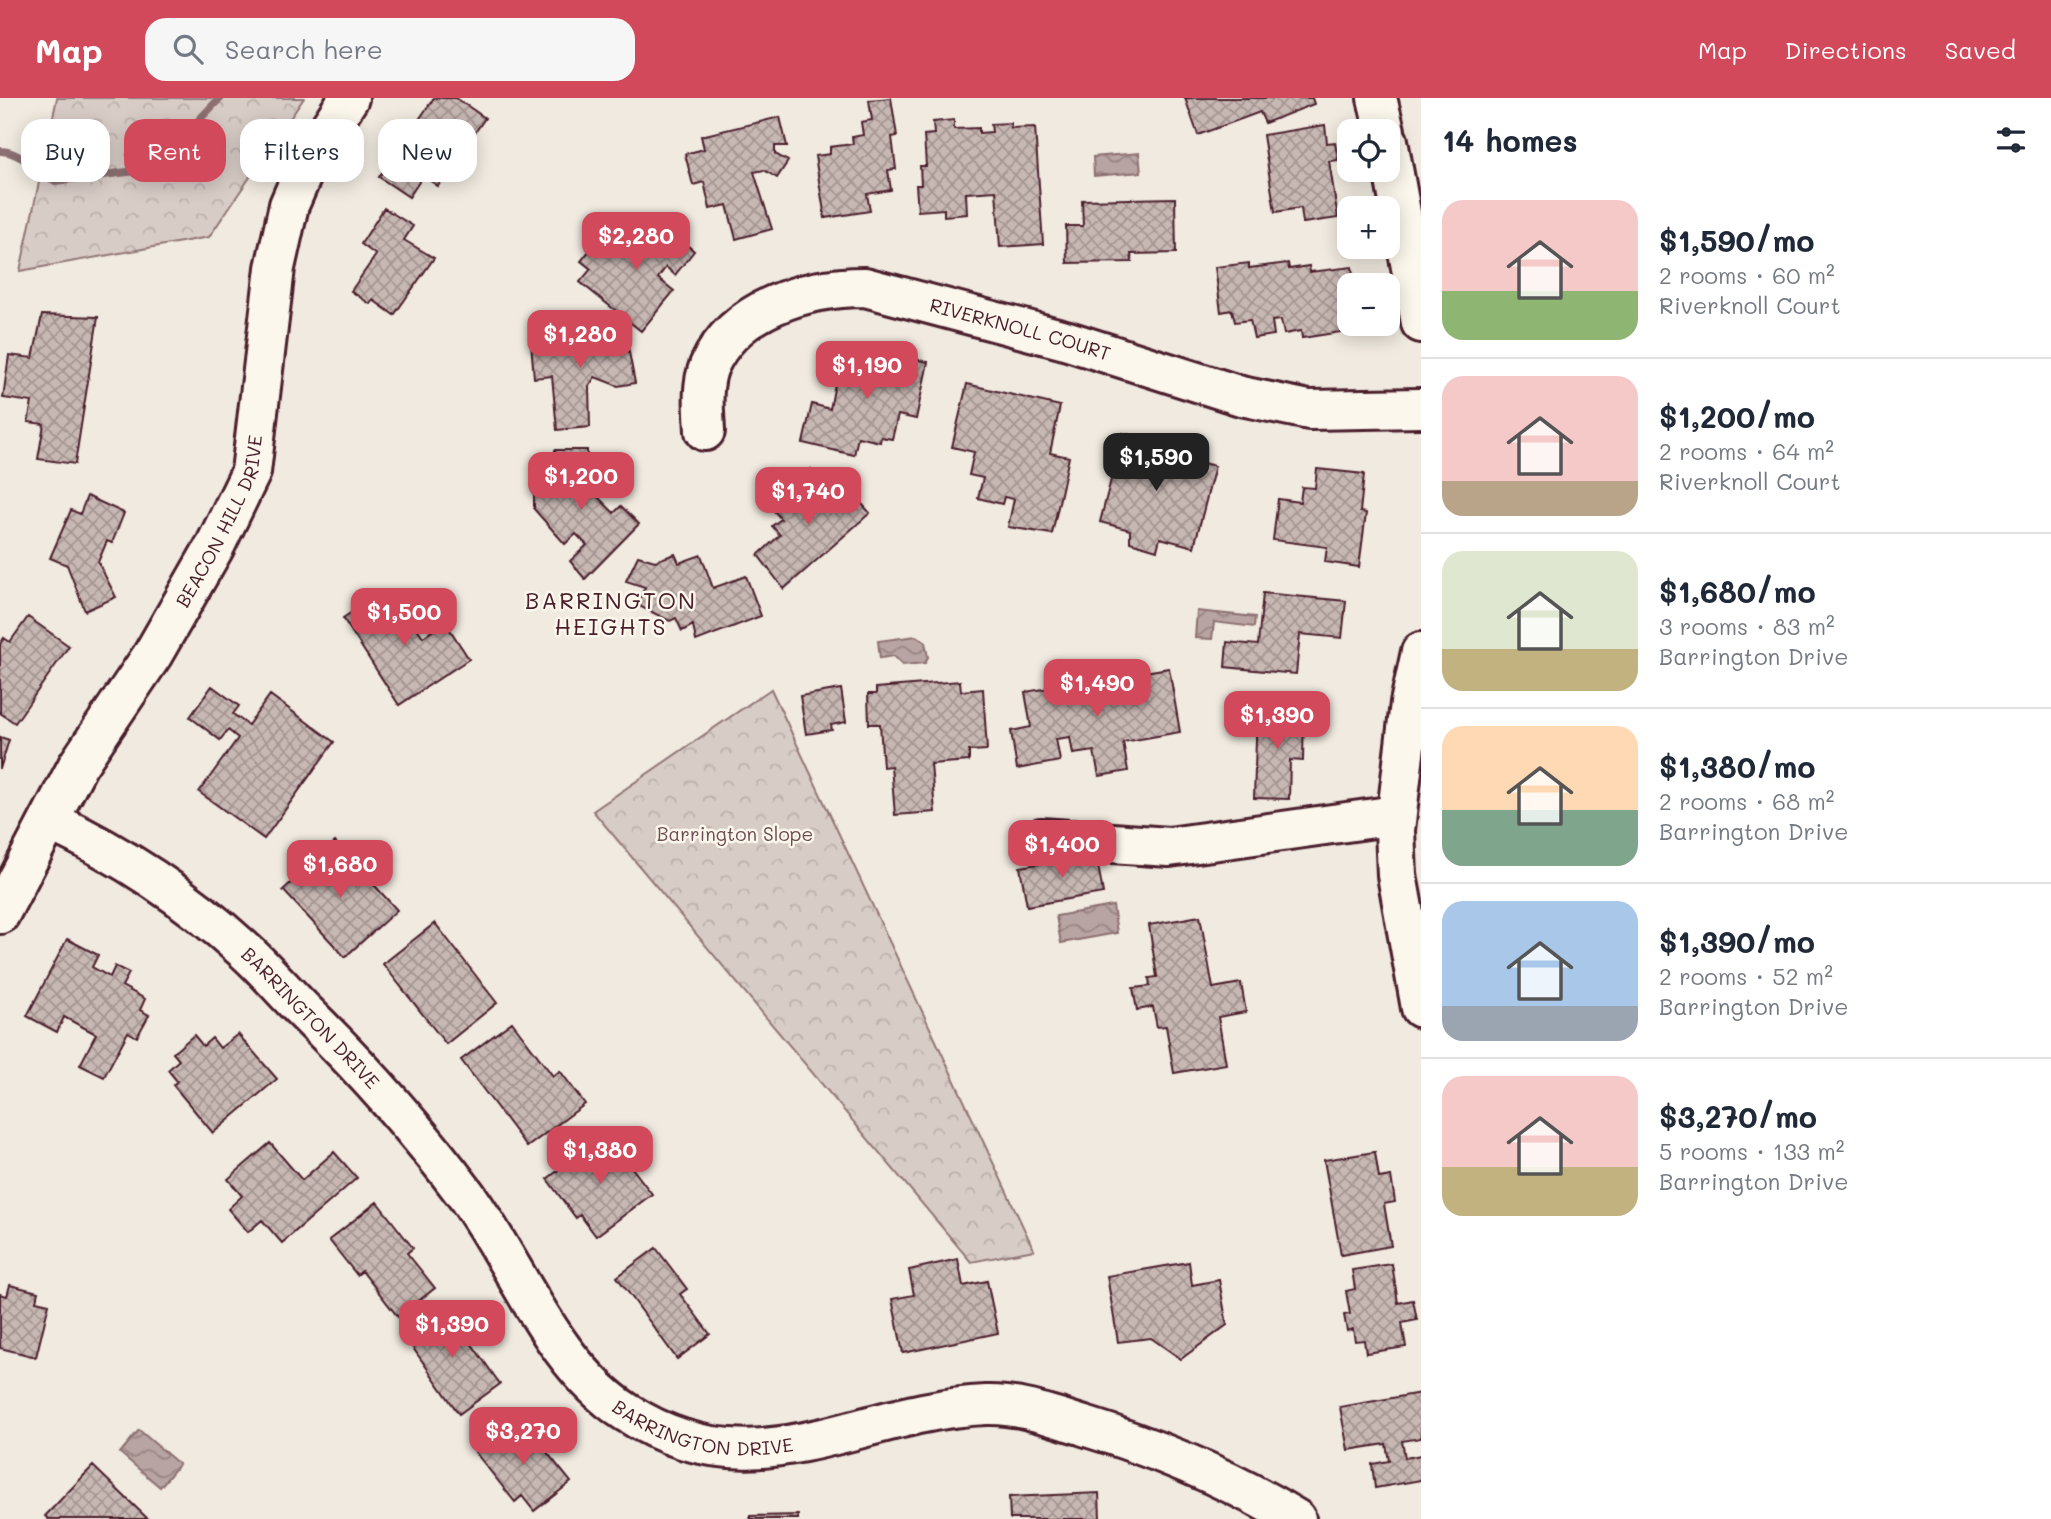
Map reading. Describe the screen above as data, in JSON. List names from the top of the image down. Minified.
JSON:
{"streets":{"street":["RIVERKNOLL COURT","BEACON HILL DRIVE","BARRINGTON DRIVE"]},"crossings":[["BEACON HILL DRIVE","BARRINGTON DRIVE"]],"districts":["BARRINGTON HEIGHTS"],"parks":["Barrington Slope"],"page":{"header":"Map","search":"Search here","nav":["Map","Directions","Saved"],"heading":"14 homes","map_buttons":["+","−"],"chip":["Buy","Rent","Filters","New"],"list":[{"name":"$1,590/mo","note":"2 rooms · 60 m² · Riverknoll Court"},{"name":"$1,200/mo","note":"2 rooms · 64 m² · Riverknoll Court"},{"name":"$1,680/mo","note":"3 rooms · 83 m² · Barrington Drive"},{"name":"$1,380/mo","note":"2 rooms · 68 m² · Barrington Drive"},{"name":"$1,390/mo","note":"2 rooms · 52 m² · Barrington Drive"},{"name":"$3,270/mo","note":"5 rooms · 133 m² · Barrington Drive"}],"price":["$2,280","$1,280","$1,190","$1,590","$1,200","$1,740","$1,500","$1,490","$1,390","$1,400","$1,680","$1,380","$1,390","$3,270"]}}
